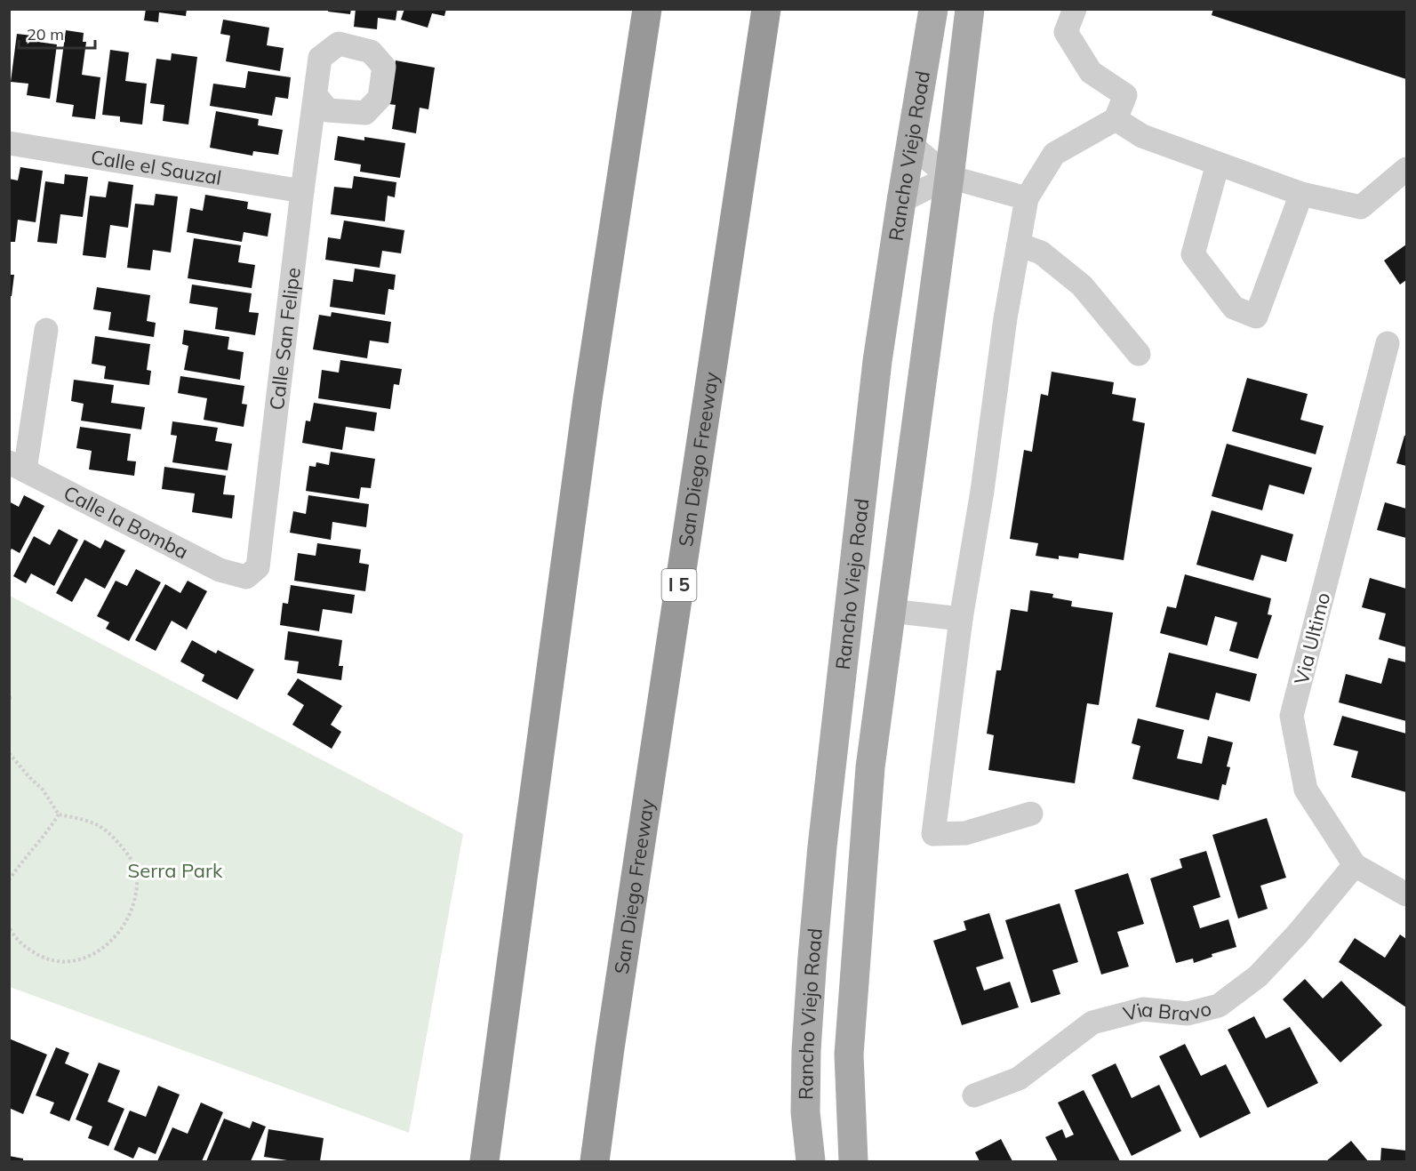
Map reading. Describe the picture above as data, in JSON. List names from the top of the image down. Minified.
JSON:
{"streets":{"highway":["San Diego Freeway","I 5"],"main road":["Rancho Viejo Road"],"street":["Calle el Sauzal","Calle San Felipe","Calle la Bomba","Via Ultimo","Via Bravo"]},"crossings":[["Calle el Sauzal","Calle San Felipe"],["Calle San Felipe","Calle la Bomba"],["Via Ultimo","Via Bravo"]],"parks":["Serra Park"],"scale_bar":"20 m"}
